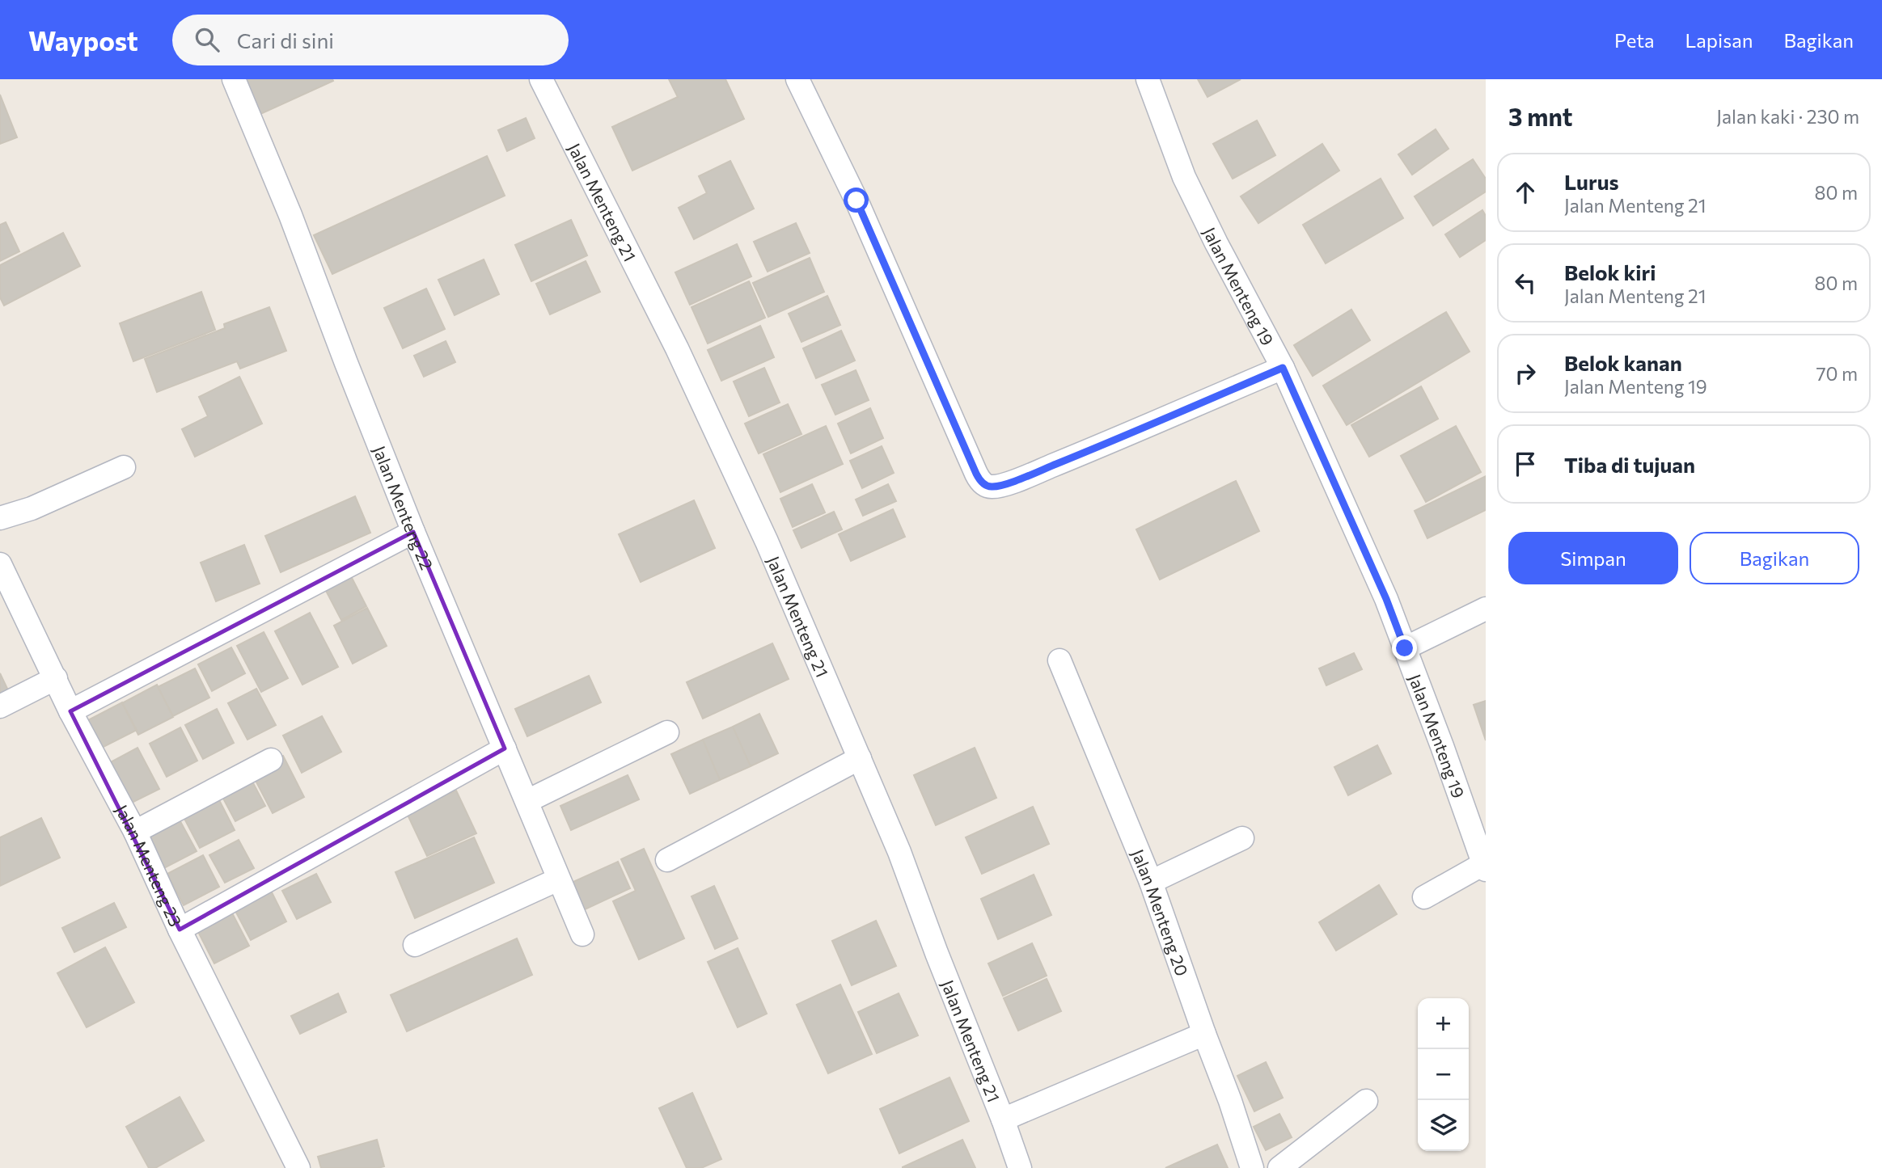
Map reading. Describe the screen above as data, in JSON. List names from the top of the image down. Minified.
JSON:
{"streets":{"street":["Jalan Menteng 21","Jalan Menteng 19","Jalan Menteng 22","Jalan Menteng 23","Jalan Menteng 20"]},"page":{"header":"Waypost","search":"Cari di sini","nav":["Peta","Lapisan","Bagikan"],"heading":["3 mnt","Jalan kaki · 230 m"],"list":[["Lurus","Jalan Menteng 21","80 m"],["Belok kiri","Jalan Menteng 21","80 m"],["Belok kanan","Jalan Menteng 19","70 m"],"Tiba di tujuan"],"buttons":["Simpan","Bagikan"],"map_buttons":["+","−"]}}
